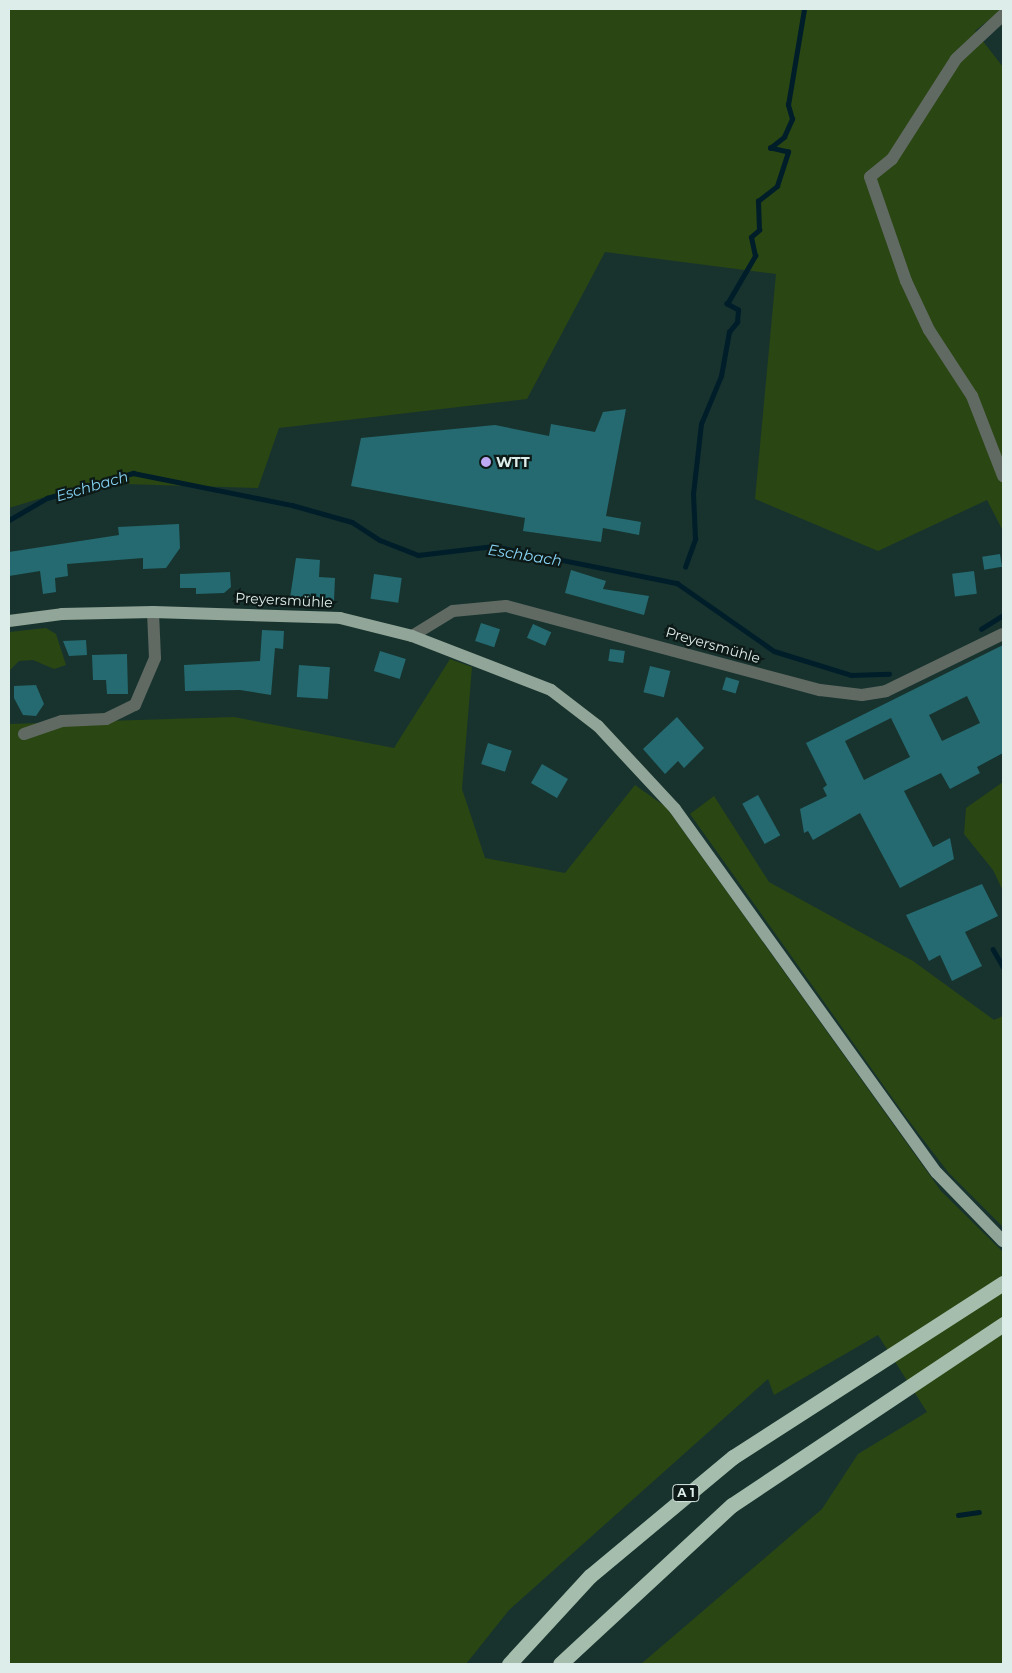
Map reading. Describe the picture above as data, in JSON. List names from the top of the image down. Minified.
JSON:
{"streets":{"highway":["A 1"],"main road":["Preyersmühle"]},"water":["Eschbach"],"places":["WTT"]}
